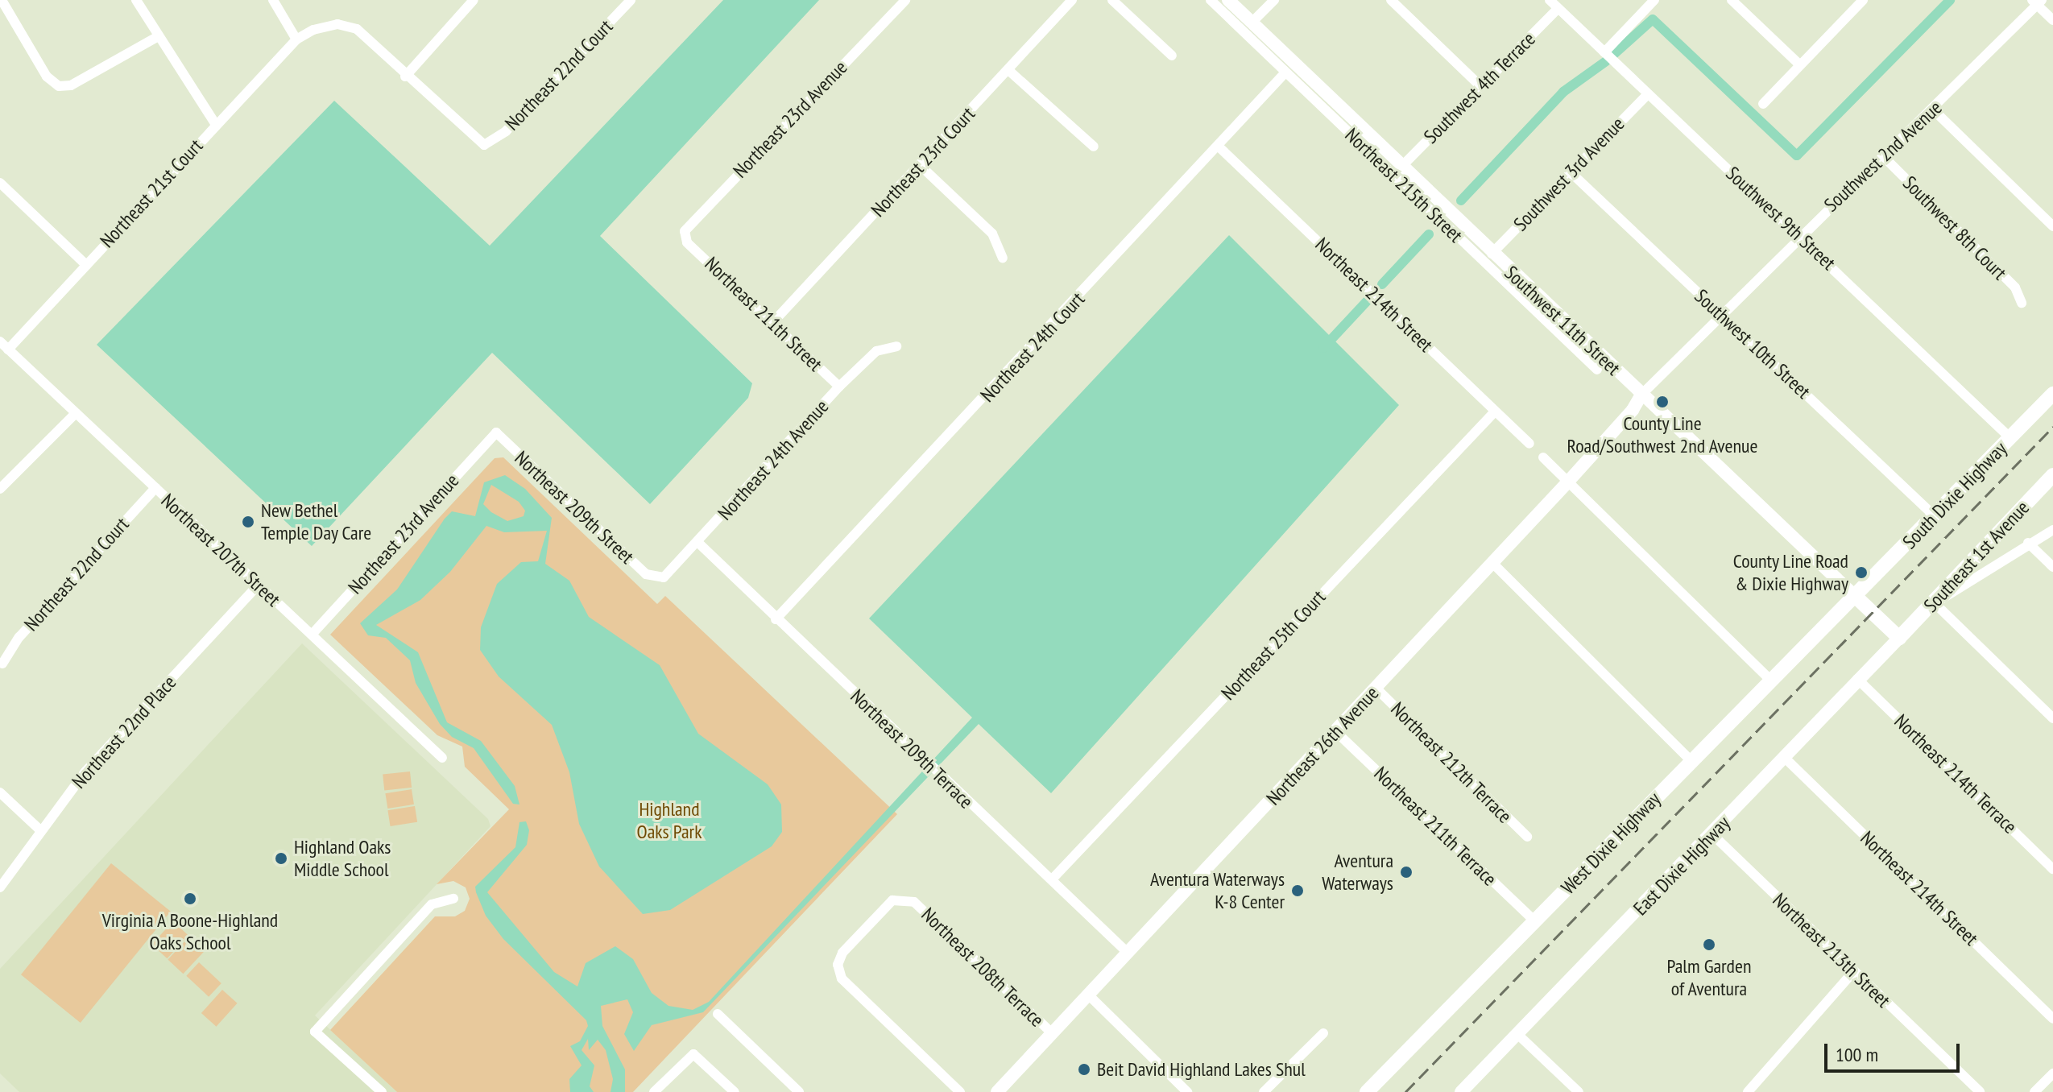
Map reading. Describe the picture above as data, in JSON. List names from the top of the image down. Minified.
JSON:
{"streets":{"main road":["Southwest 11th Street","South Dixie Highway","Southeast 1st Avenue","West Dixie Highway"],"street":["Northeast 22nd Court","Southwest 4th Terrace","Northeast 23rd Avenue","Southwest 2nd Avenue","Northeast 23rd Court","Southwest 3rd Avenue","Northeast 215th Street","Northeast 21st Court","Southwest 9th Street","Southwest 8th Court","Northeast 214th Street","Northeast 211th Street","Southwest 10th Street","Northeast 24th Court","Northeast 24th Avenue","Northeast 209th Street","Northeast 207th Street","Northeast 25th Court","Northeast 22nd Place","Northeast 26th Avenue","Northeast 209th Terrace","Northeast 212th Terrace","Northeast 214th Terrace","Northeast 211th Terrace","East Dixie Highway","Northeast 213th Street","Northeast 208th Terrace"]},"crossings":[["Northeast 22nd Court","Northeast 207th Street"],["Southwest 4th Terrace","Southwest 9th Street"],["Southwest 4th Terrace","Southwest 11th Street"],["Northeast 23rd Avenue","Northeast 211th Street"],["Northeast 23rd Avenue","Northeast 209th Street"],["Northeast 23rd Avenue","Northeast 207th Street"],["Southwest 2nd Avenue","Southwest 9th Street"],["Southwest 2nd Avenue","Southwest 8th Court"],["Southwest 2nd Avenue","Southwest 11th Street"],["Southwest 2nd Avenue","Southwest 10th Street"],["Southwest 2nd Avenue","Northeast 26th Avenue"],["Northeast 23rd Court","Northeast 211th Street"],["Southwest 3rd Avenue","Southwest 9th Street"],["Southwest 3rd Avenue","Southwest 11th Street"],["Southwest 3rd Avenue","Southwest 10th Street"],["Northeast 215th Street","Northeast 24th Court"],["Northeast 21st Court","Northeast 207th Street"],["Southwest 9th Street","South Dixie Highway"],["Northeast 214th Street","Northeast 24th Court"],["Northeast 214th Street","Northeast 25th Court"],["Northeast 214th Street","East Dixie Highway"],["Northeast 211th Street","Northeast 24th Avenue"],["Southwest 11th Street","South Dixie Highway"],["Southwest 11th Street","Southeast 1st Avenue"],["Southwest 11th Street","Northeast 26th Avenue"],["Southwest 11th Street","West Dixie Highway"],["Southwest 11th Street","East Dixie Highway"],["Southwest 10th Street","South Dixie Highway"],["Northeast 24th Court","Northeast 209th Terrace"],["Northeast 24th Avenue","Northeast 209th Street"],["Northeast 24th Avenue","Northeast 209th Terrace"],["South Dixie Highway","West Dixie Highway"],["Northeast 207th Street","Northeast 22nd Place"],["Southeast 1st Avenue","East Dixie Highway"],["Northeast 25th Court","Northeast 209th Terrace"],["Northeast 26th Avenue","Northeast 209th Terrace"],["Northeast 26th Avenue","Northeast 212th Terrace"],["Northeast 26th Avenue","Northeast 211th Terrace"],["Northeast 26th Avenue","Northeast 208th Terrace"],["Northeast 214th Terrace","East Dixie Highway"],["Northeast 211th Terrace","West Dixie Highway"],["East Dixie Highway","Northeast 213th Street"]],"parks":["Highland Oaks Park"],"places":["County Line Road/Southwest 2nd Avenue","New Bethel Temple Day Care","County Line Road & Dixie Highway","Highland Oaks Middle School","Aventura Waterways","Aventura Waterways K-8 Center","Virginia A Boone-Highland Oaks School","Palm Garden of Aventura","Beit David Highland Lakes Shul"],"scale_bar":"100 m"}
